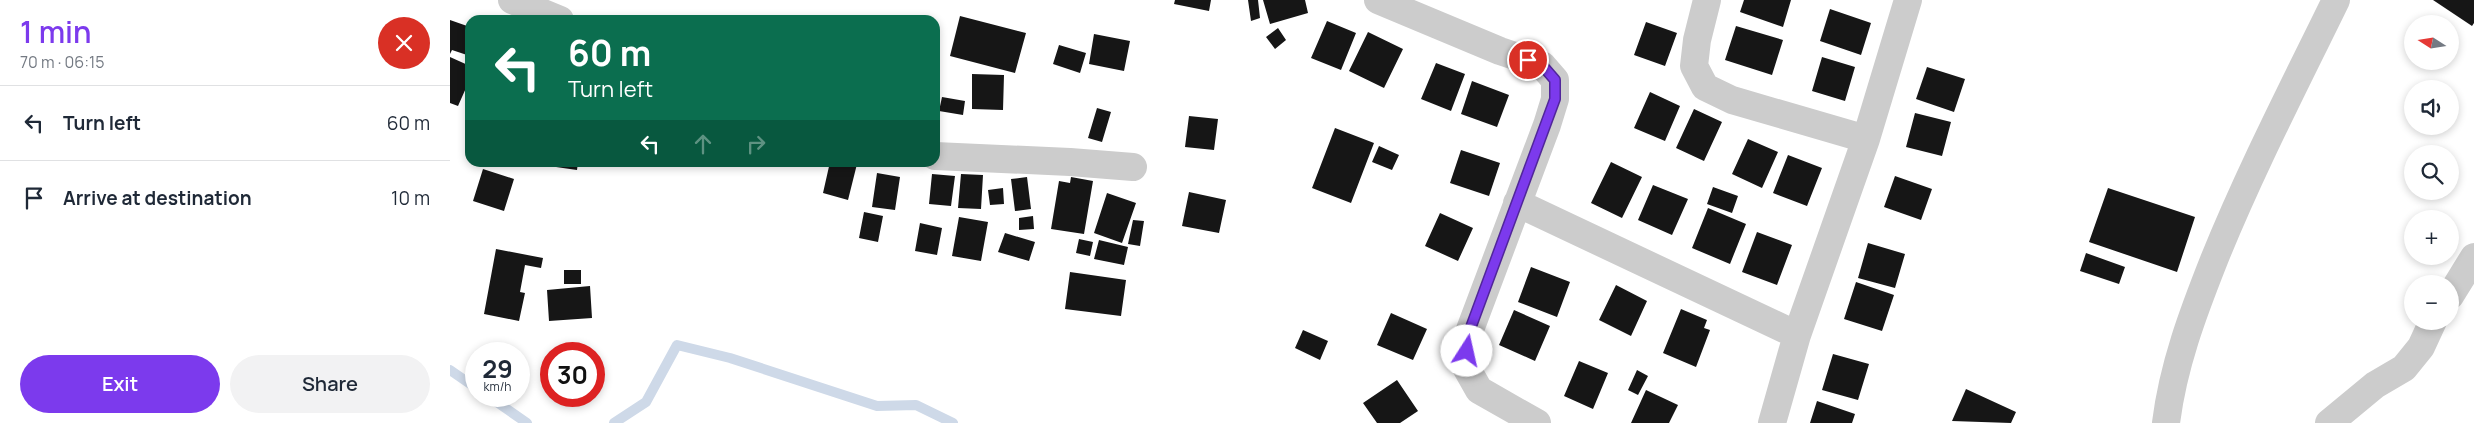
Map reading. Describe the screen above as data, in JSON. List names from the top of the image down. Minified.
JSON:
{"north":"left","page":{"heading":["1 min","70 m · 06:15"],"map_buttons":["+","−"],"turn":["60 m","Turn left"],"list":[{"name":"Turn left","value":"60 m"},{"name":"Arrive at destination","value":"10 m"}],"speed":"29 km/h","limit":"30","buttons":["Exit","Share"]}}
